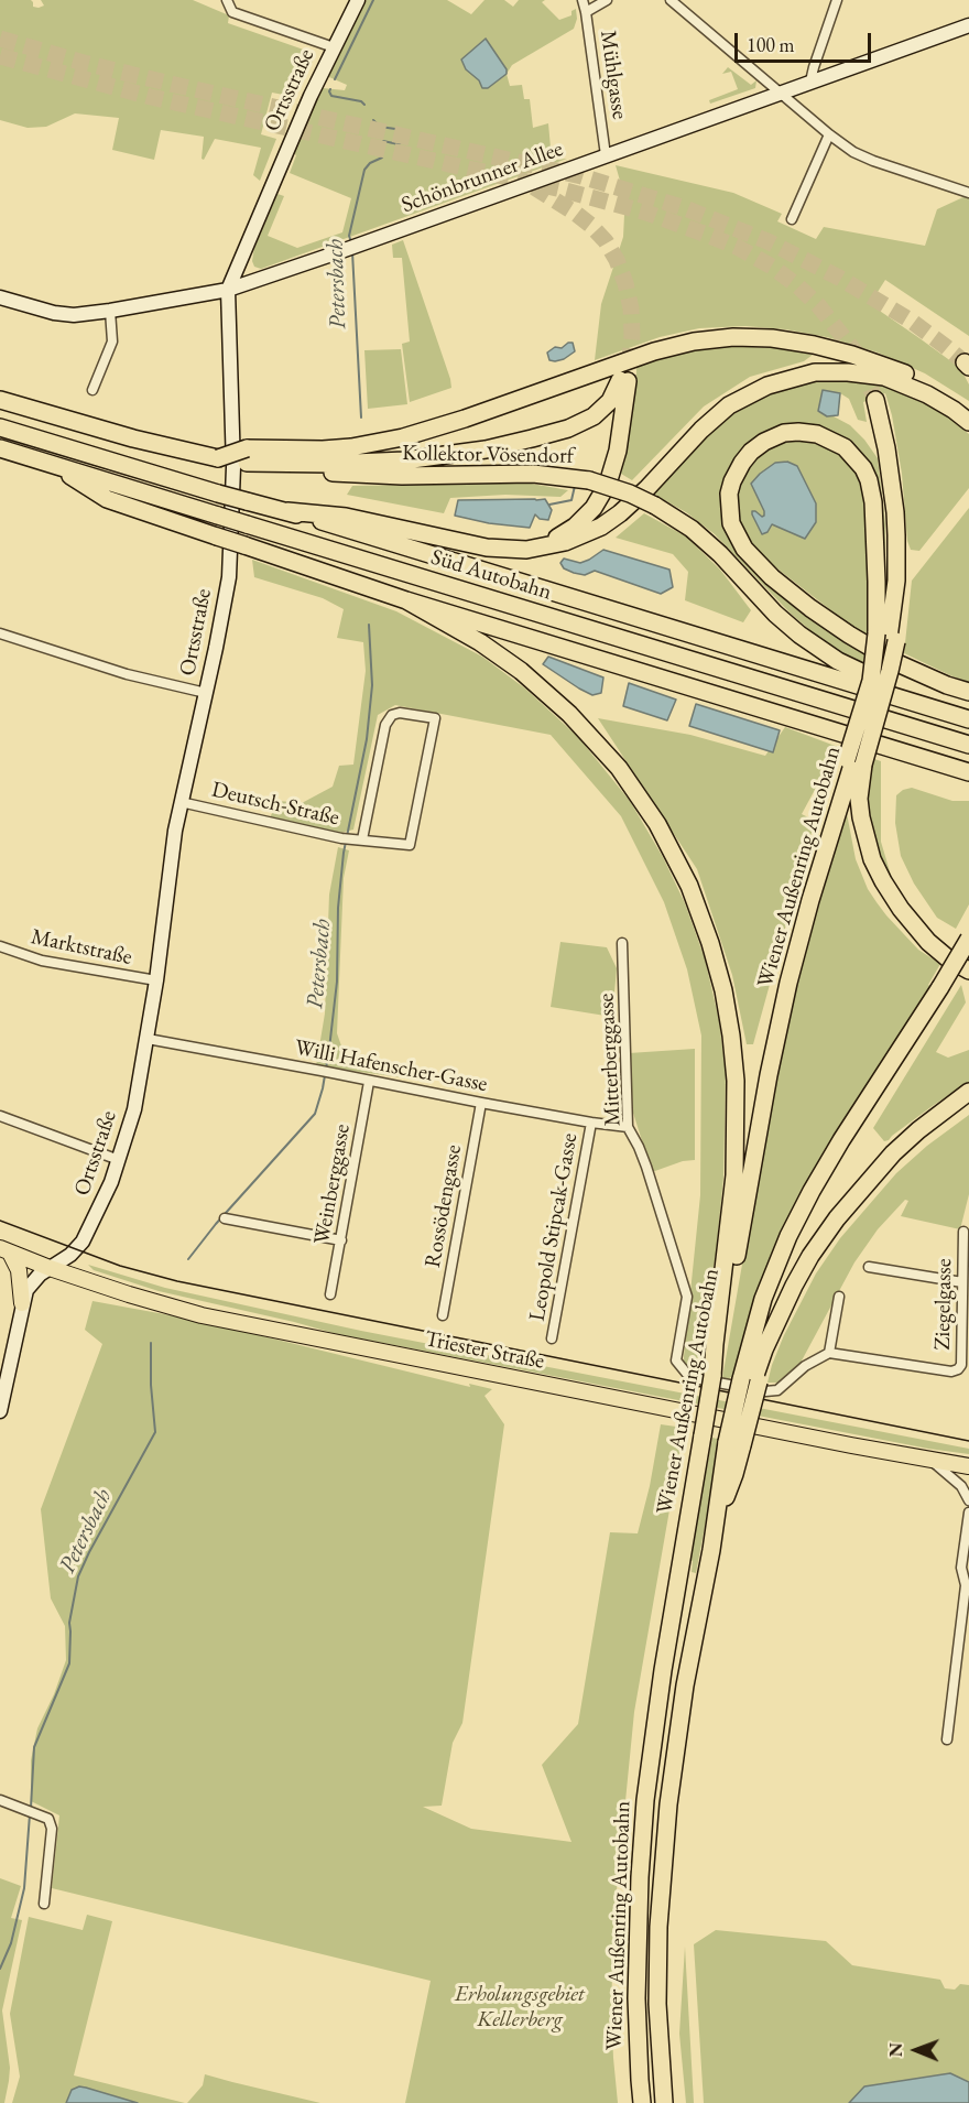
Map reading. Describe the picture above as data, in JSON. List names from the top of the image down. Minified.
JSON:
{"streets":{"highway":["Kollektor Vösendorf","Süd Autobahn","Wiener Außenring Autobahn"],"main road":["Ortsstraße","Schönbrunner Allee","Triester Straße"],"street":["Mühlgasse","Deutsch-Straße","Marktstraße","Mitterberggasse","Willi Hafenscher-Gasse","Weinberggasse","Rossödengasse","Leopold Stipcak-Gasse","Ziegelgasse"]},"crossings":[["Mühlgasse","Schönbrunner Allee"],["Ortsstraße","Schönbrunner Allee"],["Ortsstraße","Deutsch-Straße"],["Ortsstraße","Marktstraße"],["Ortsstraße","Willi Hafenscher-Gasse"],["Ortsstraße","Triester Straße"],["Kollektor Vösendorf","Süd Autobahn"],["Mitterberggasse","Willi Hafenscher-Gasse"],["Mitterberggasse","Ziegelgasse"],["Willi Hafenscher-Gasse","Weinberggasse"],["Willi Hafenscher-Gasse","Rossödengasse"],["Willi Hafenscher-Gasse","Leopold Stipcak-Gasse"]],"water":["Petersbach"],"parks":["Erholungsgebiet Kellerberg"],"scale_bar":"100 m","north":"left"}
